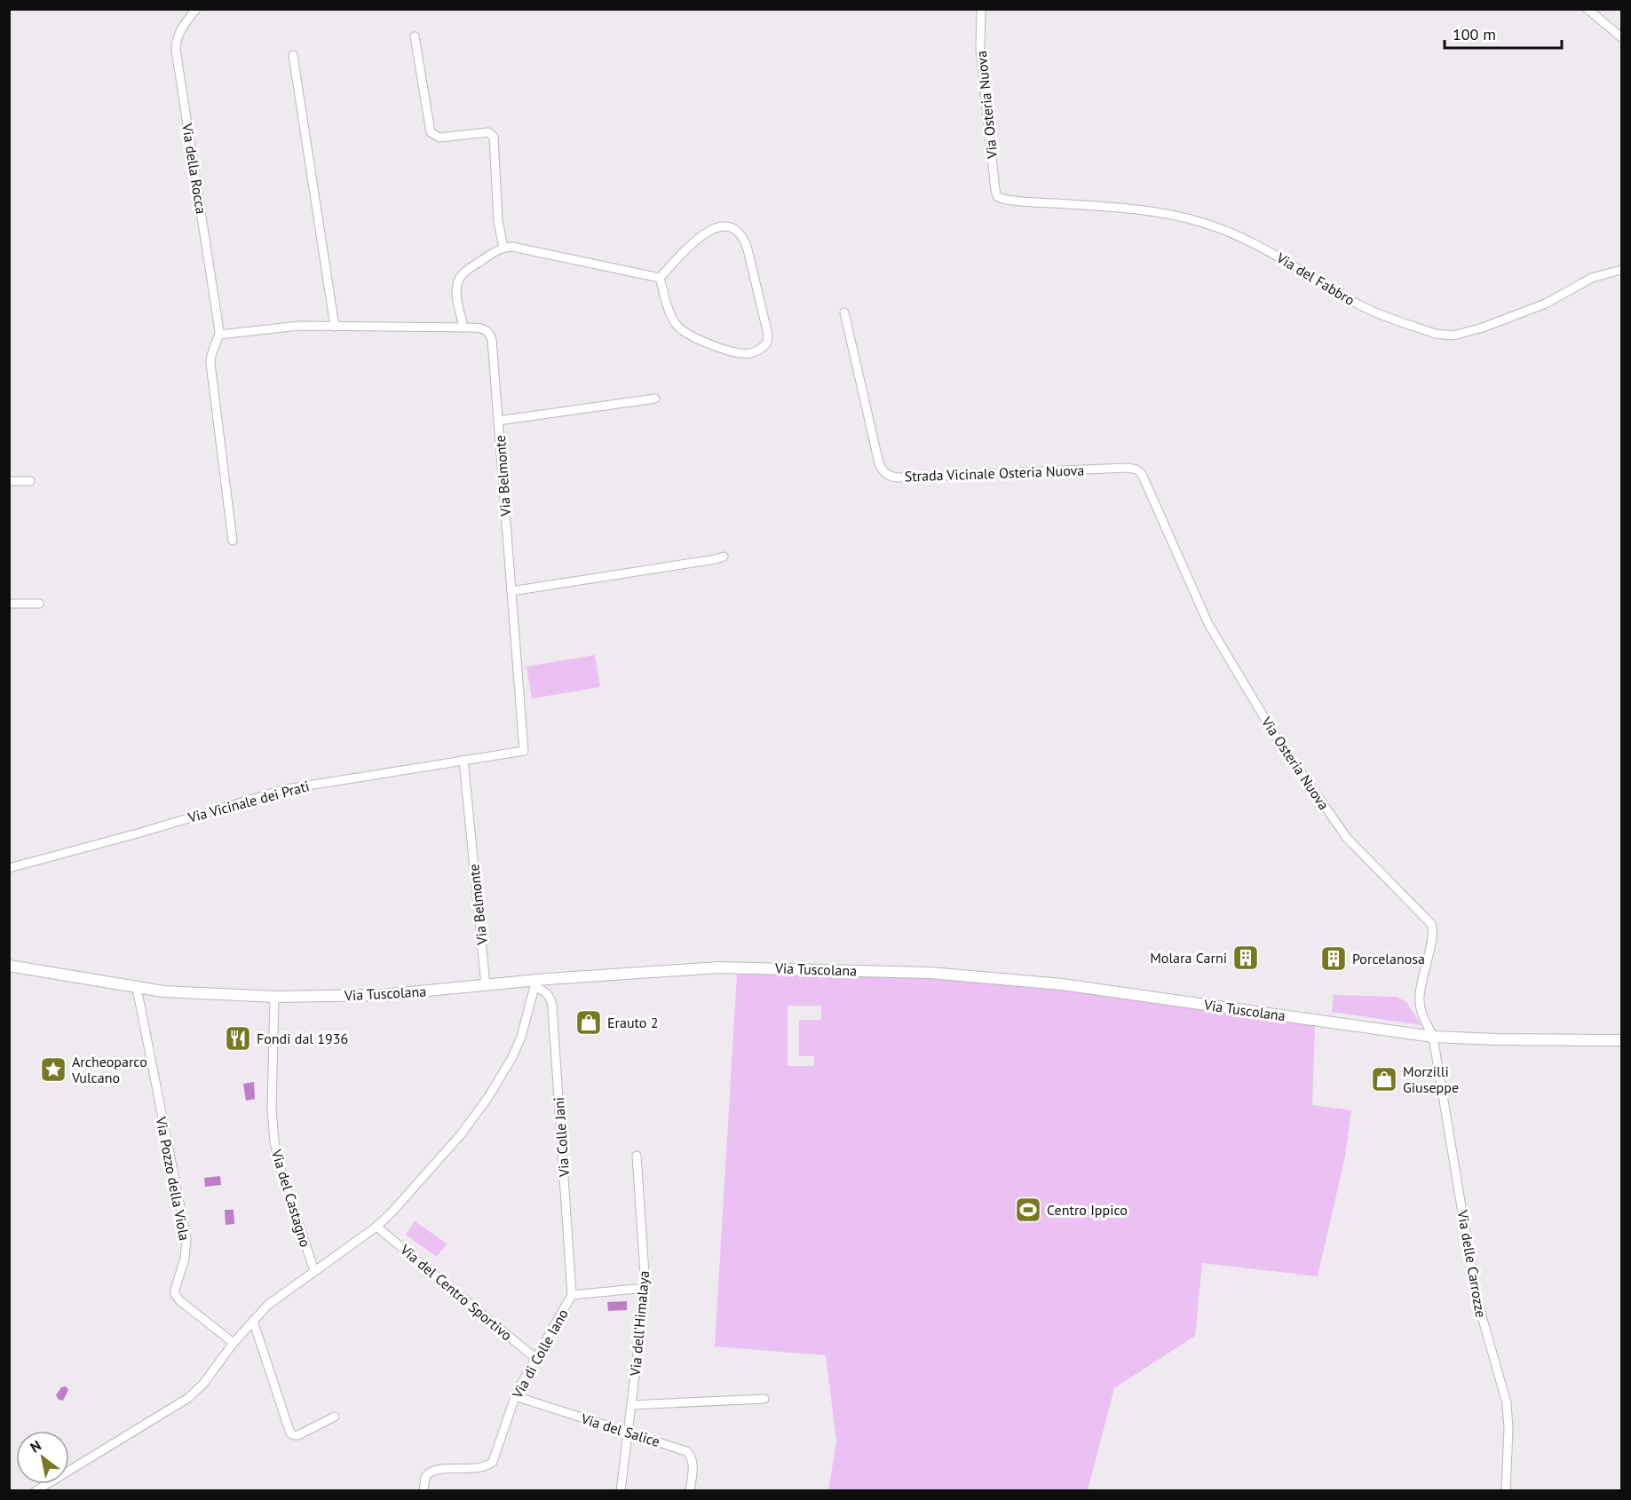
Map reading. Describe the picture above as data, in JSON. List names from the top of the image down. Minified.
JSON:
{"streets":{"main road":["Via Tuscolana"],"street":["Via Osteria Nuova","Via della Rocca","Via del Fabbro","Strada Vicinale Osteria Nuova","Via Belmonte","Via Vicinale dei Prati","Via Colle Jani","Via Pozzo della Viola","Via del Castagno","Via delle Carrozze","Via del Centro Sportivo","Via dell'Himalaya","Via di Colle Iano","Via del Salice"]},"crossings":[["Via Osteria Nuova","Via del Fabbro"],["Via Osteria Nuova","Strada Vicinale Osteria Nuova"],["Via Osteria Nuova","Via Tuscolana"],["Via Osteria Nuova","Via delle Carrozze"],["Via Belmonte","Via Vicinale dei Prati"],["Via Belmonte","Via Tuscolana"],["Via Tuscolana","Via Colle Jani"],["Via Tuscolana","Via Pozzo della Viola"],["Via Tuscolana","Via del Castagno"],["Via Tuscolana","Via delle Carrozze"],["Via Colle Jani","Via di Colle Iano"],["Via del Centro Sportivo","Via di Colle Iano"],["Via dell'Himalaya","Via di Colle Iano"],["Via dell'Himalaya","Via del Salice"],["Via di Colle Iano","Via del Salice"]],"places":{"building":["Molara Carni","Porcelanosa"],"shop":["Erauto 2","Morzilli Giuseppe"],"restaurant":["Fondi dal 1936"],"place":["Archeoparco Vulcano"],"sports":["Centro Ippico"]},"scale_bar":"100 m","north":"top left"}
